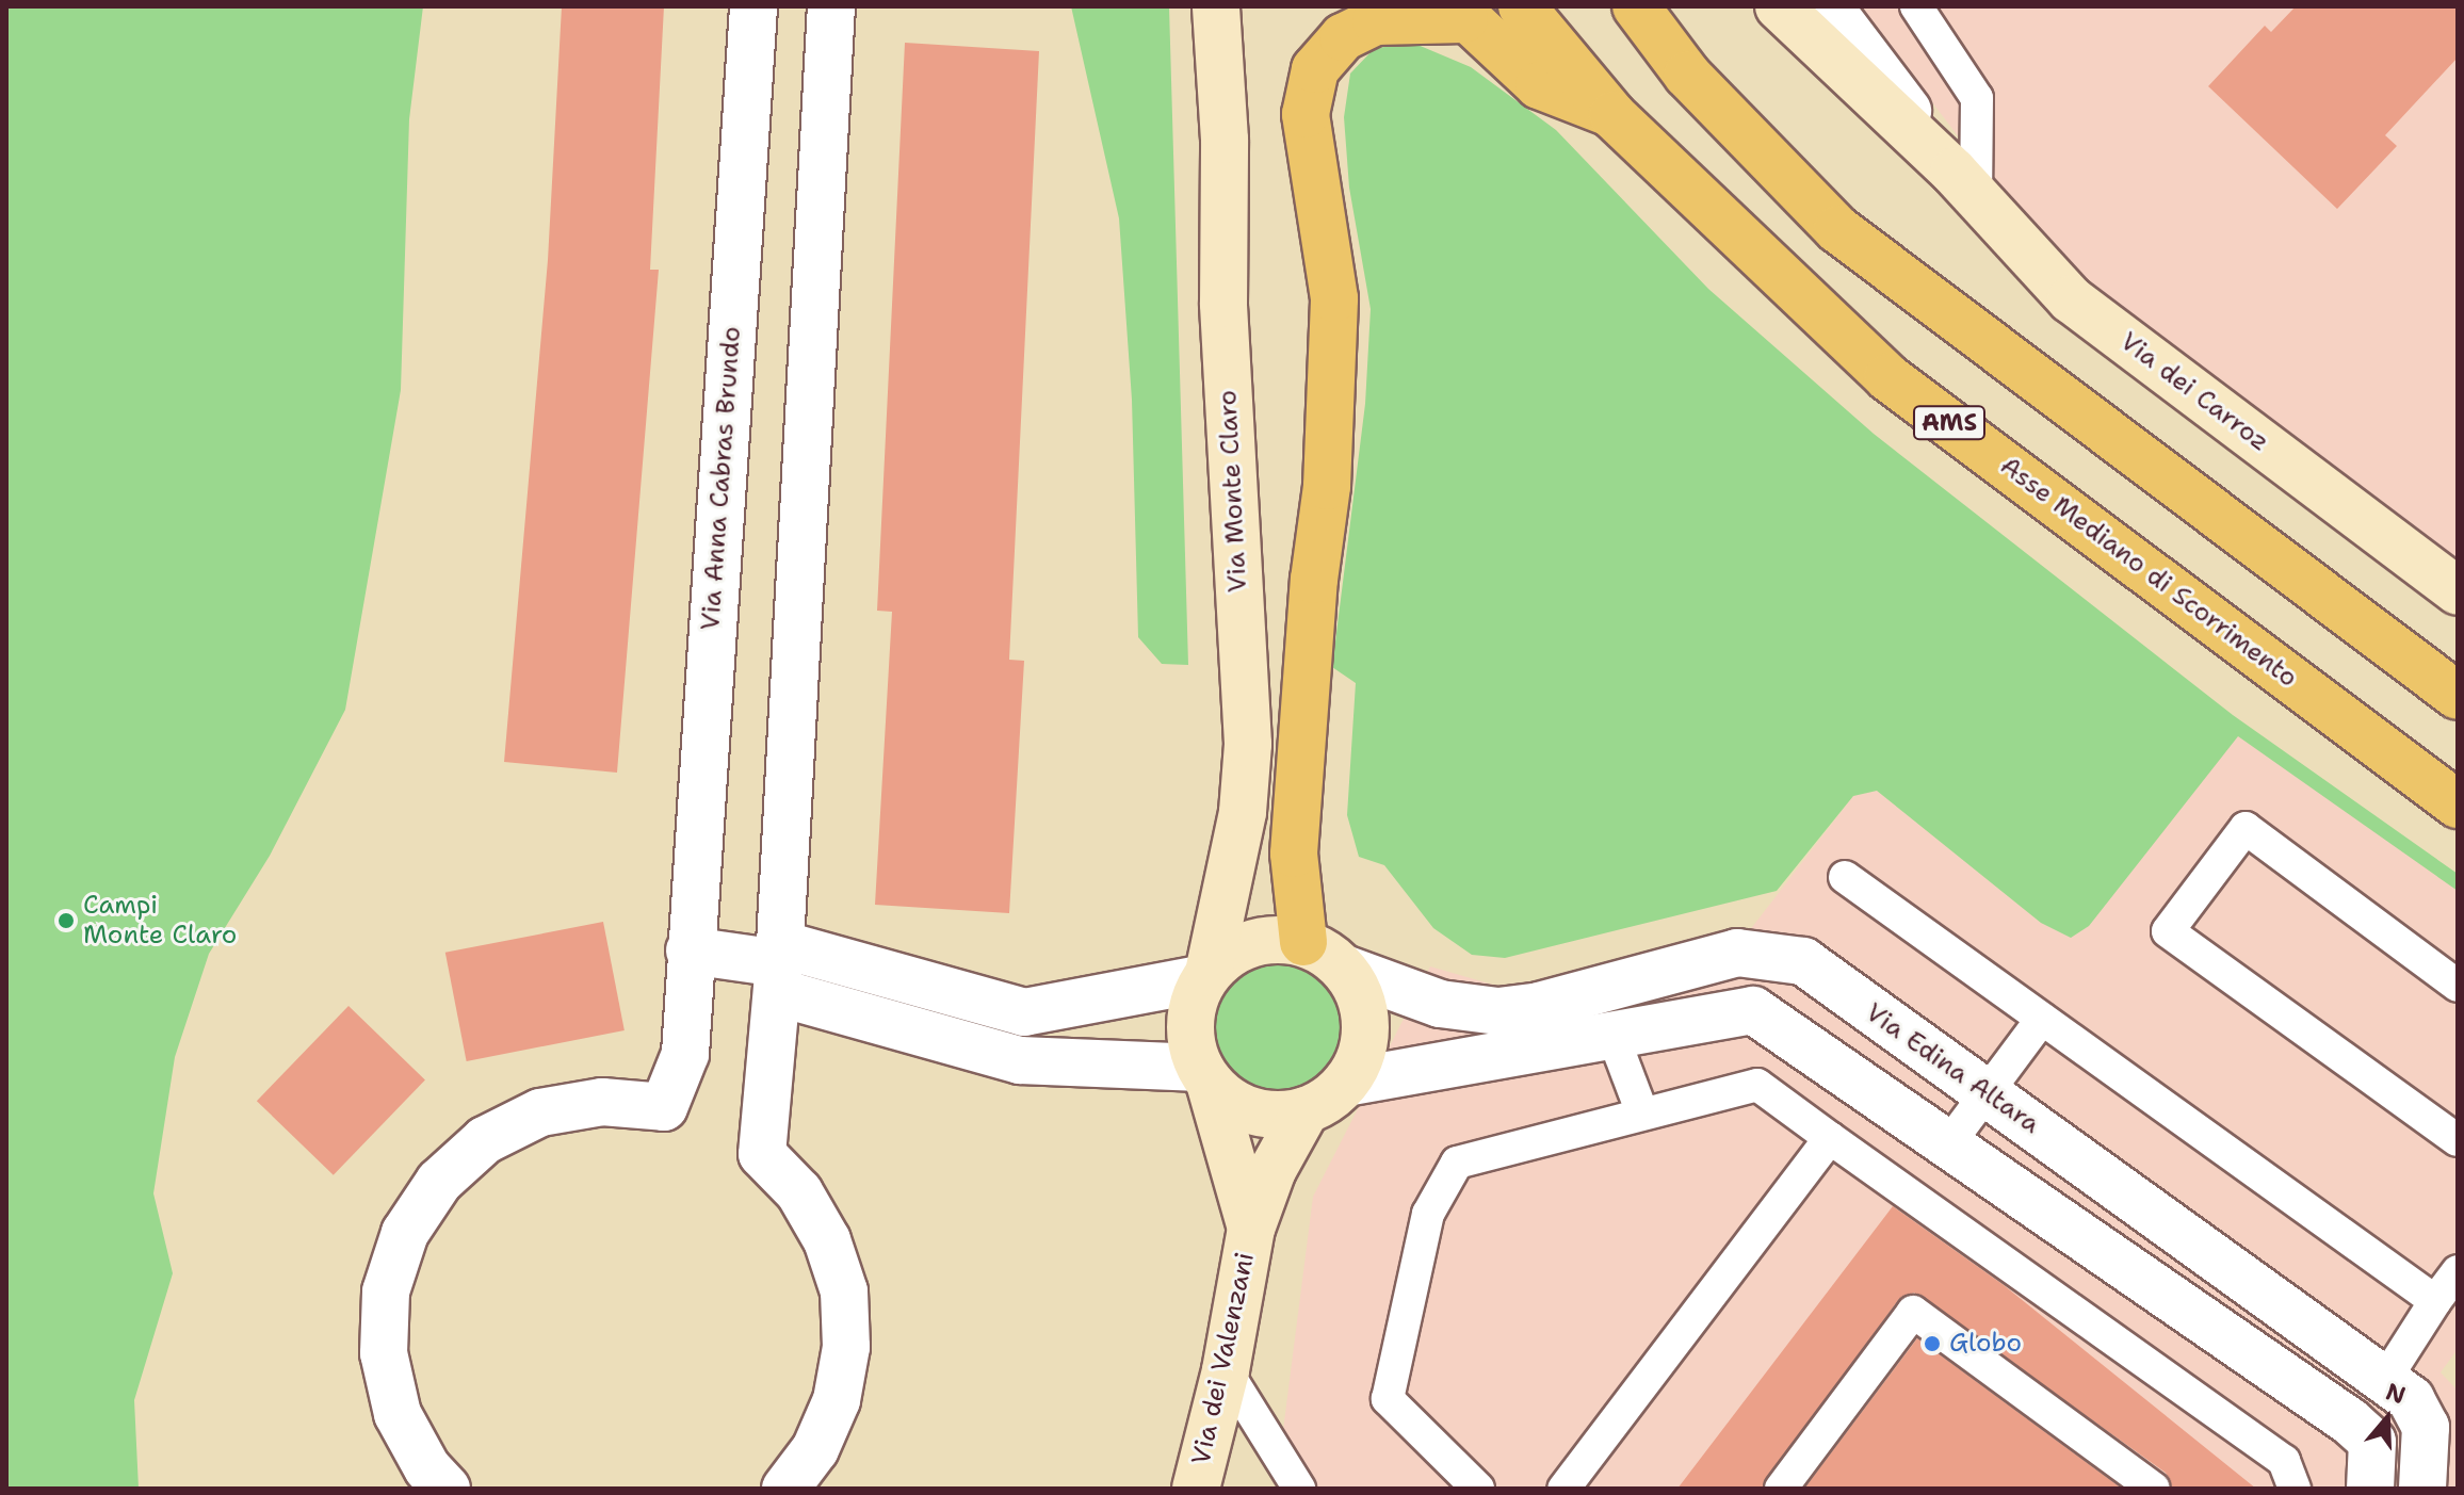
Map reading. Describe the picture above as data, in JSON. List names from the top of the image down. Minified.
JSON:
{"streets":{"highway":["AMS","Asse Mediano di Scorrimento"],"street":["Via dei Carroz","Via Anna Cabras Brundo","Via Monte Claro","Via Edina Altara","Via dei Valenzani"]},"crossings":[["Via Monte Claro","Via Edina Altara"],["Via Monte Claro","Via dei Valenzani"],["Via Edina Altara","Via dei Valenzani"]],"places":["Campi Monte Claro","Globo"],"north":"top"}
